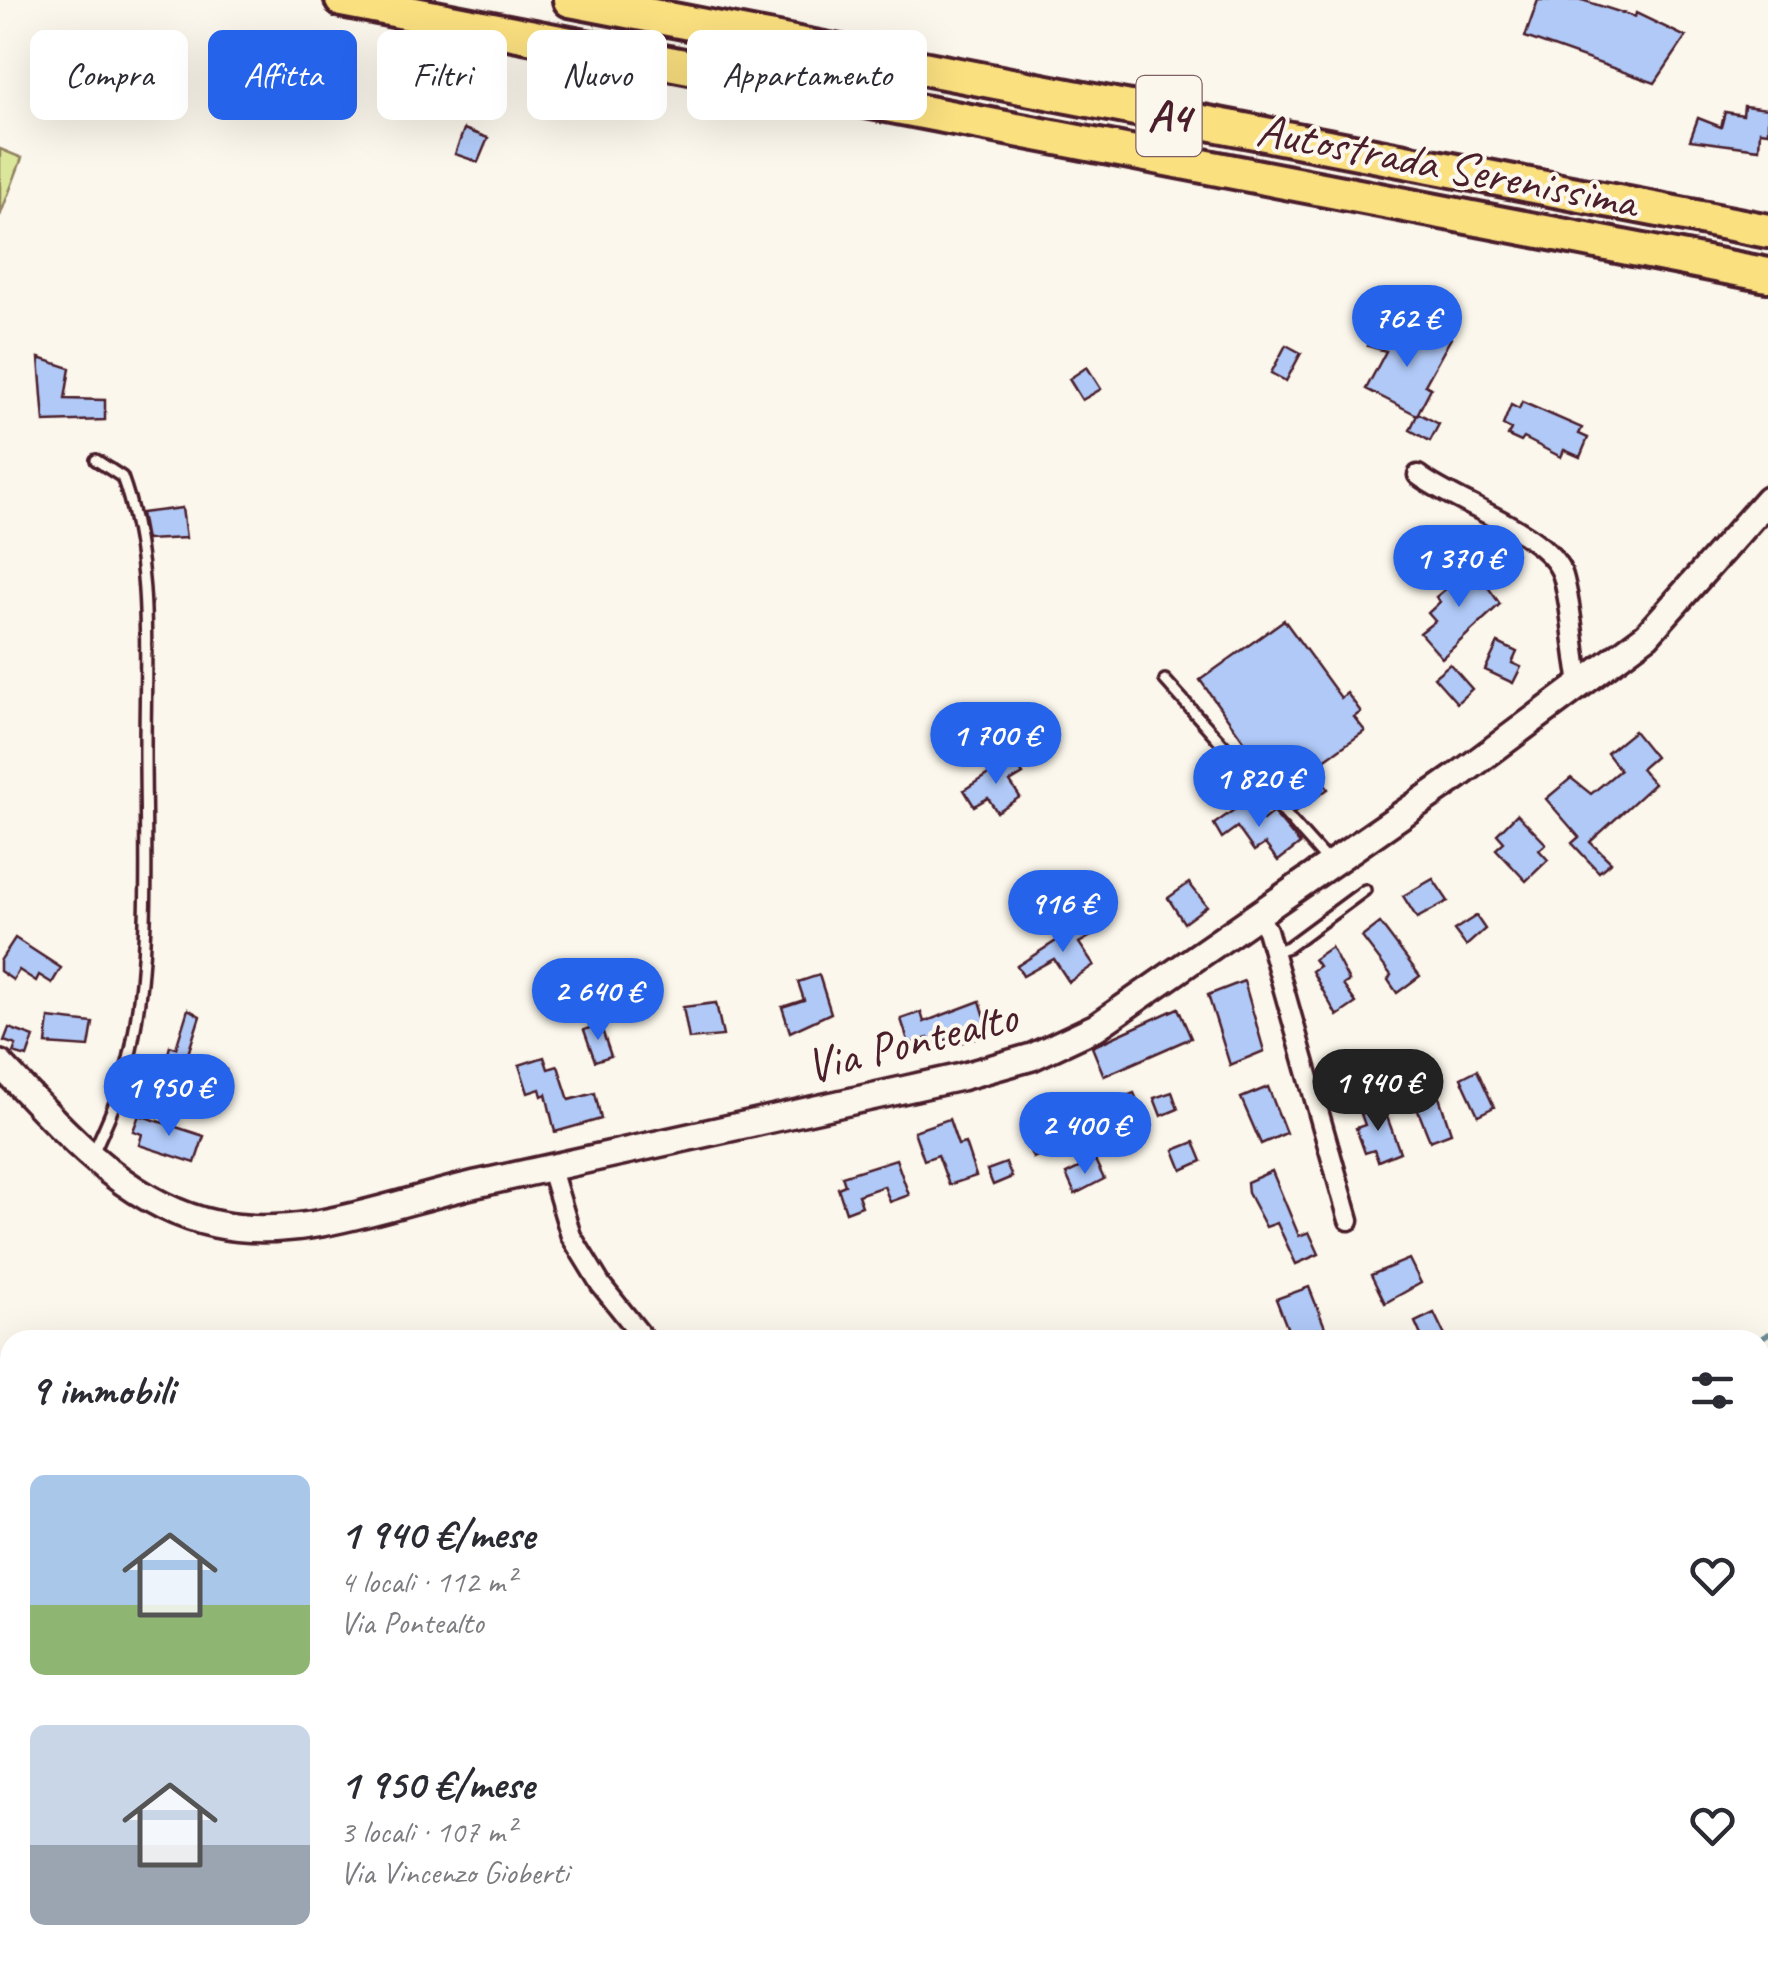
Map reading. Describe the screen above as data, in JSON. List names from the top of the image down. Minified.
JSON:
{"streets":{"highway":["A4","Autostrada Serenissima"],"street":["Via Pontealto"]},"page":{"chip":["Compra","Affitta","Filtri","Nuovo","Appartamento"],"price":["762 €","1 370 €","1 700 €","1 820 €","916 €","2 640 €","1 940 €","1 950 €","2 400 €"],"heading":"9 immobili","list":[{"name":"1 940 €/mese","note":"4 locali · 112 m² · Via Pontealto"},{"name":"1 950 €/mese","note":"3 locali · 107 m² · Via Vincenzo Gioberti"}]}}
